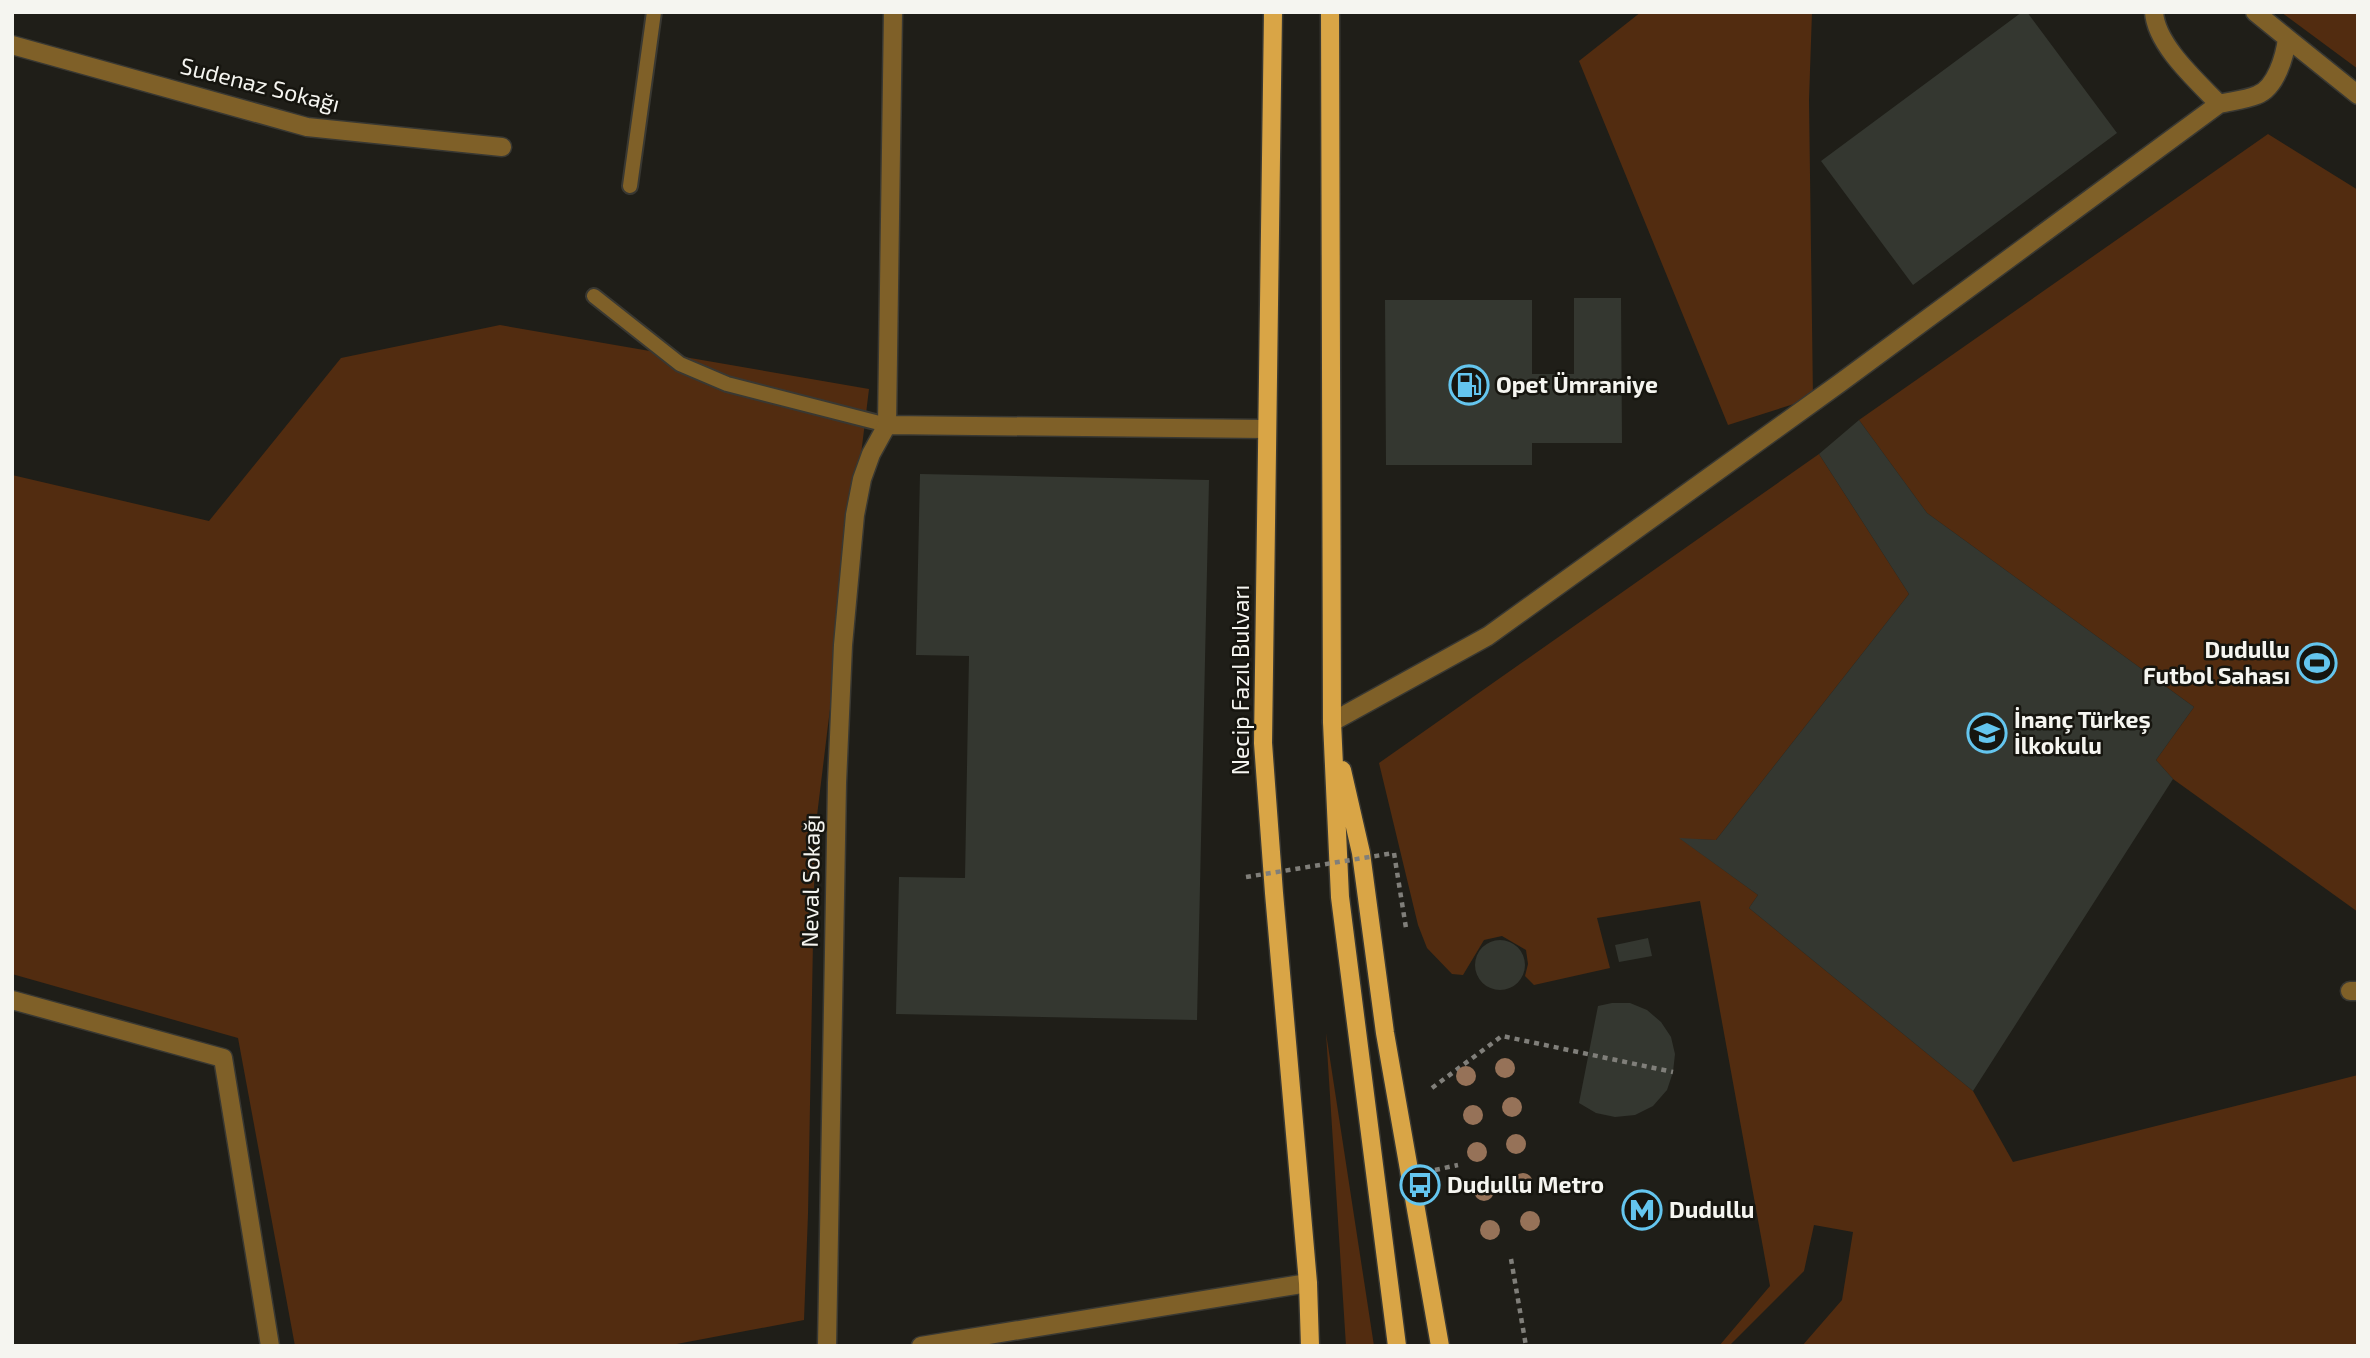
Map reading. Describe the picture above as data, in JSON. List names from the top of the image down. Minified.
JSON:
{"streets":{"main road":["Necip Fazıl Bulvarı"],"street":["Sudenaz Sokağı","Neval Sokağı"]},"places":{"fuel station":["Opet Ümraniye"],"sports":["Dudullu Futbol Sahası"],"school or university":["İnanç Türkeş İlkokulu"],"bus stop":["Dudullu Metro"],"metro station":["Dudullu"]}}
